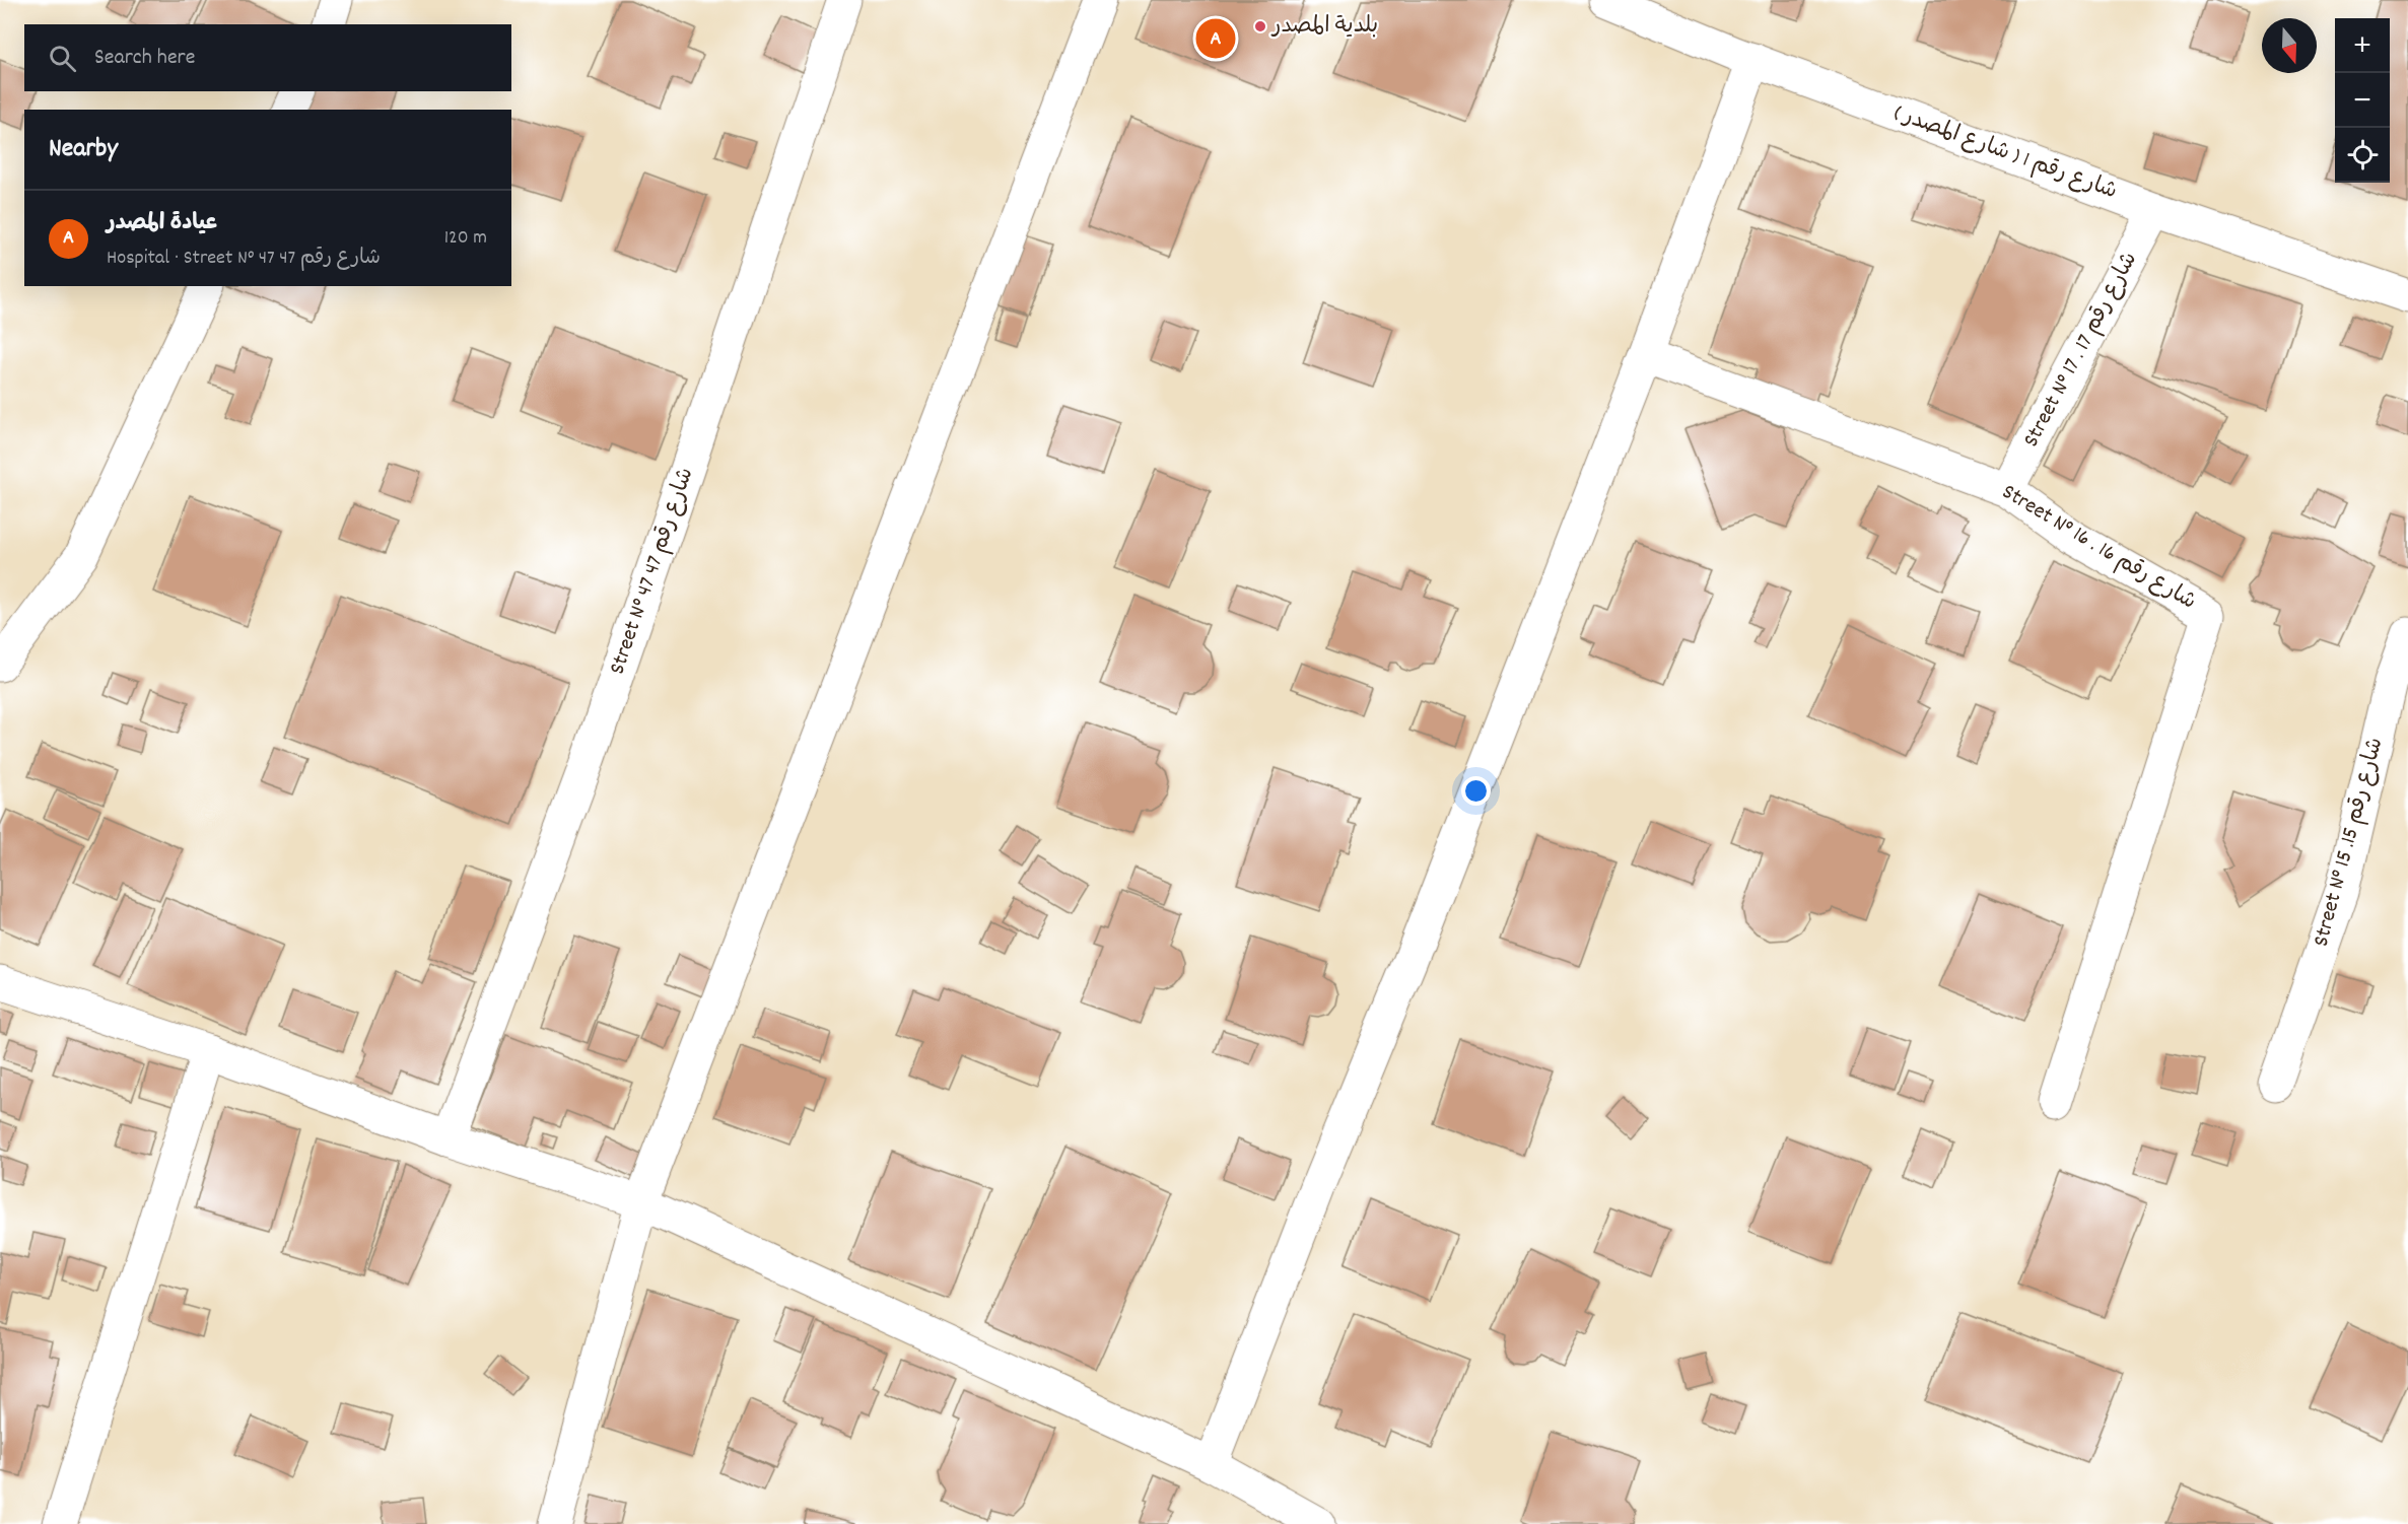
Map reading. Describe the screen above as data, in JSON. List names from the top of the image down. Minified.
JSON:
{"streets":{"street":["شارع رقم 1 ( شارع المصدر )","Street N° 17 . شارع رقم 17","Street N° 16 . شارع رقم 16","Street N° 47 شارع رقم 47","Street N° 15 .شارع رقم 15"]},"crossings":[["شارع رقم 1 ( شارع المصدر )","Street N° 17 . شارع رقم 17"],["Street N° 17 . شارع رقم 17","Street N° 16 . شارع رقم 16"]],"places":["بلدية المصدر"],"north":"bottom","page":{"pins":"A","map_buttons":["+","−"],"search":"Search here","heading":"Nearby","list":[{"mark":"A","name":"عيادة المصدر","note":"Hospital · Street N° 47 شارع رقم 47","value":"120 m"}]}}
